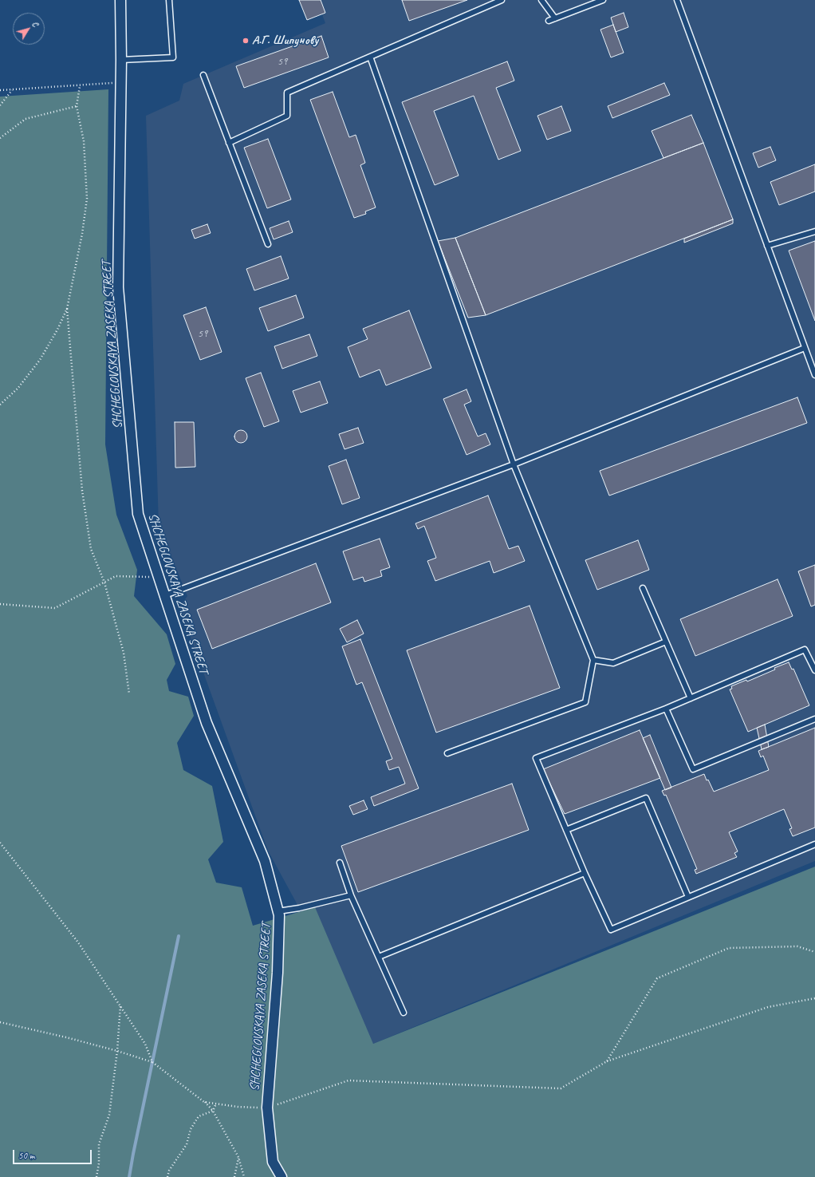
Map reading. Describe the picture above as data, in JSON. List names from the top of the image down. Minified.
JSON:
{"streets":{"street":["SHCHEGLOVSKAYA ZASEKA STREET"]},"places":["А.Г. Шипунову"],"house_numbers":["59","59"],"scale_bar":"50 m","north":"top right"}
